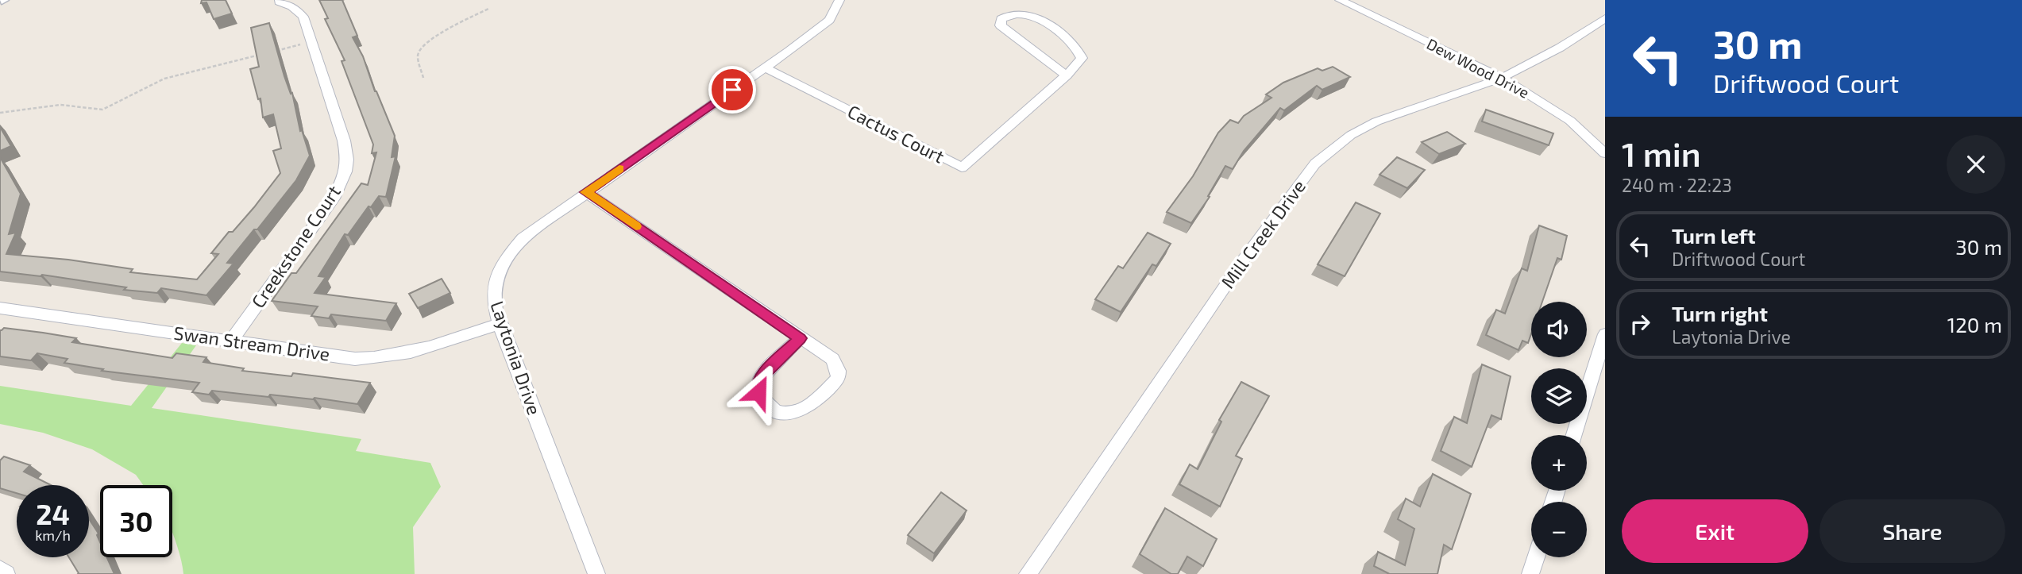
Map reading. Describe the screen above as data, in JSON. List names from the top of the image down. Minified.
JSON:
{"streets":{"street":["Dew Wood Drive","Cactus Court","Mill Creek Drive","Creekstone Court","Swan Stream Drive","Laytonia Drive"]},"crossings":[["Dew Wood Drive","Mill Creek Drive"],["Cactus Court","Laytonia Drive"],["Creekstone Court","Swan Stream Drive"],["Swan Stream Drive","Laytonia Drive"]],"page":{"turn":["30 m","Driftwood Court"],"heading":["1 min","240 m · 22:23"],"list":[{"name":"Turn left","note":"Driftwood Court","value":"30 m"},{"name":"Turn right","note":"Laytonia Drive","value":"120 m"}],"map_buttons":["+","−"],"speed":"24 km/h","limit":"30","buttons":["Exit","Share"]}}
